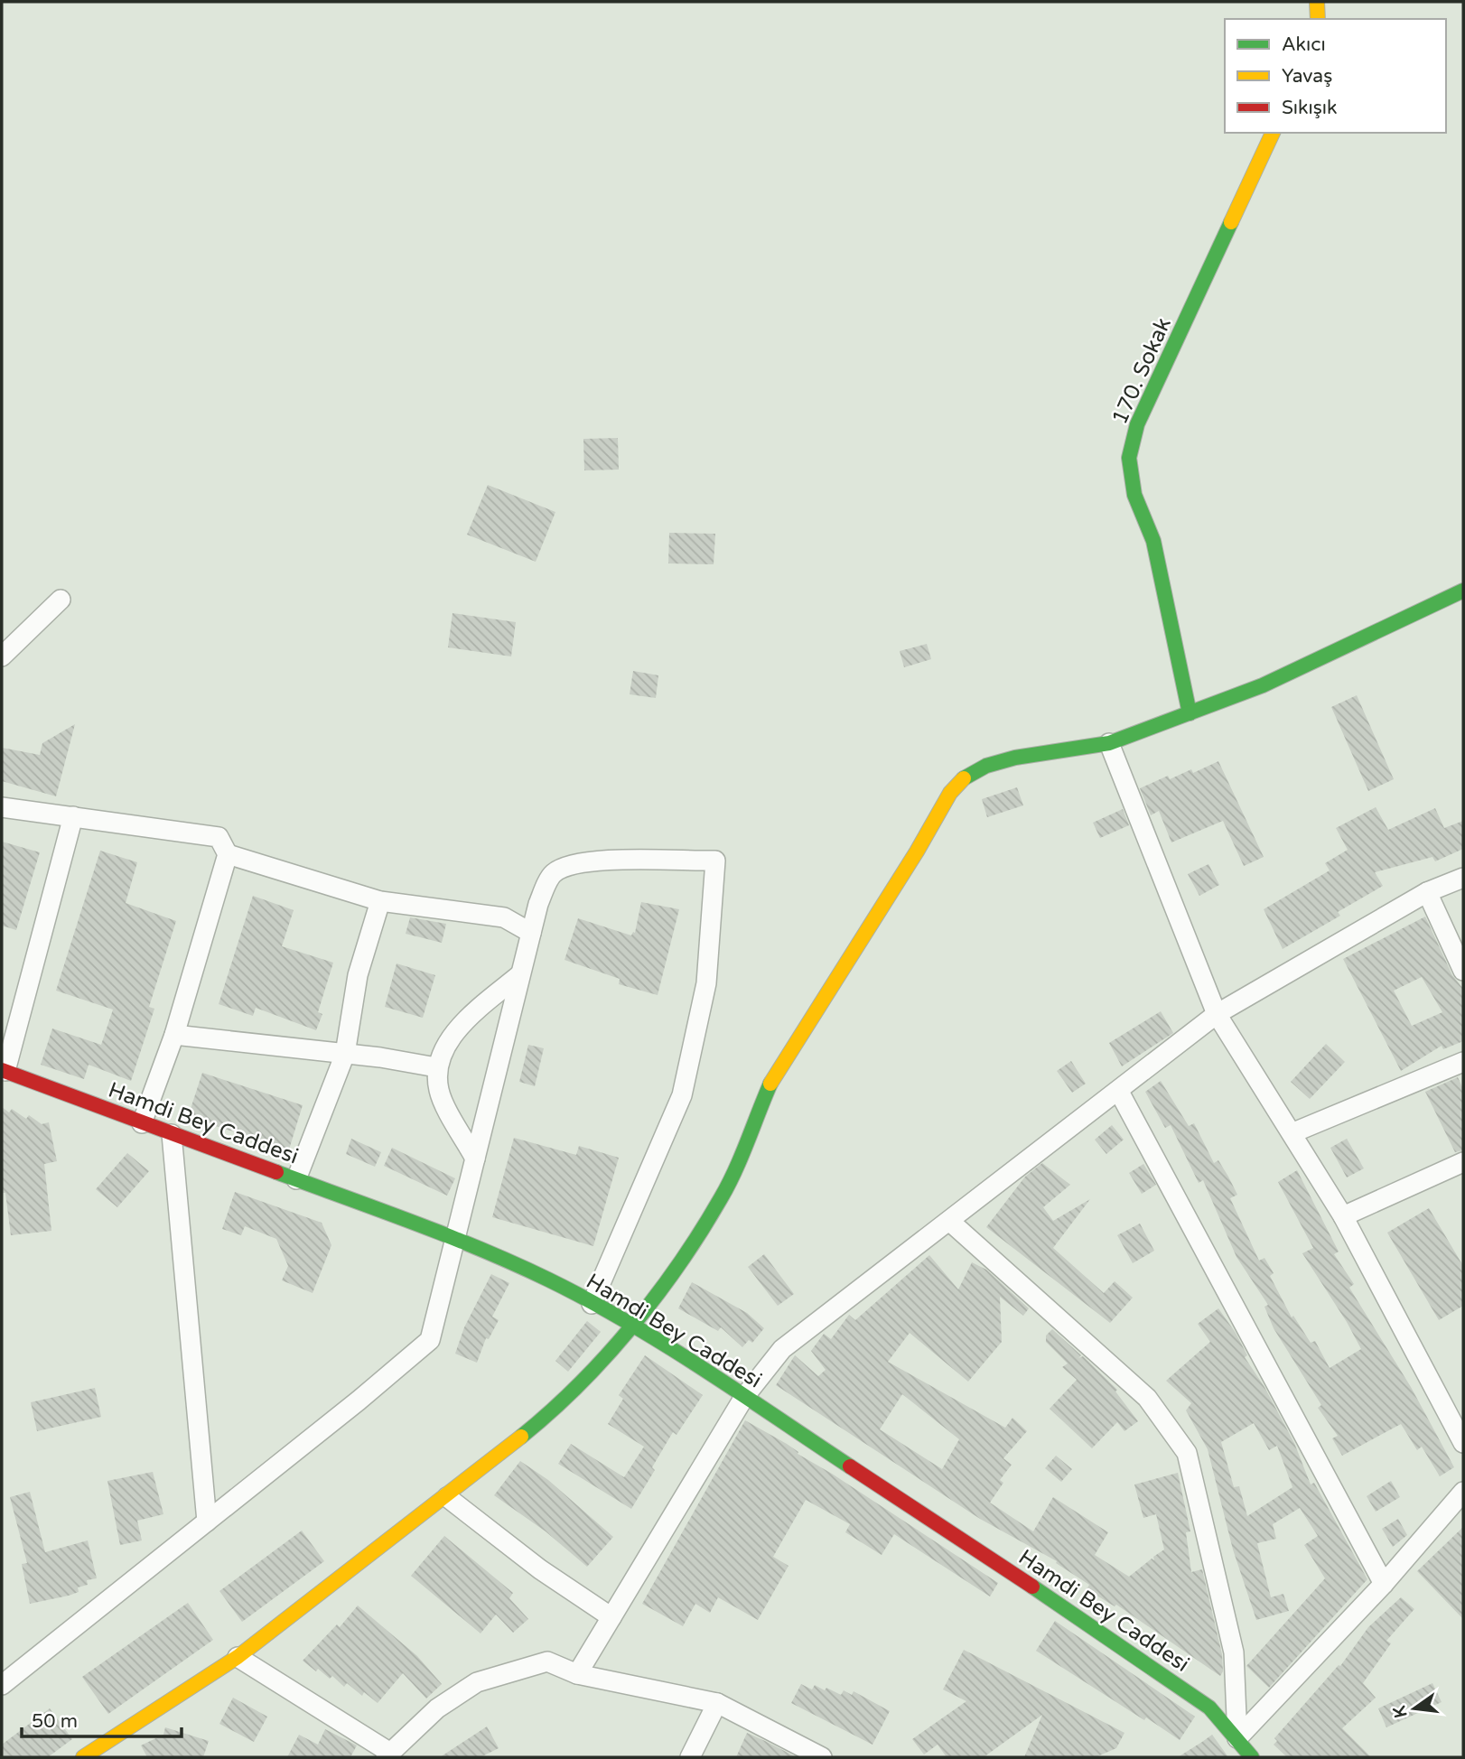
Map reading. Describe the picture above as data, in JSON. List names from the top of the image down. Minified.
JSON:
{"streets":{"street":["170. Sokak","Hamdi Bey Caddesi"]},"legend":["Akıcı","Yavaş","Sıkışık"],"scale_bar":"50 m","north":"left"}
